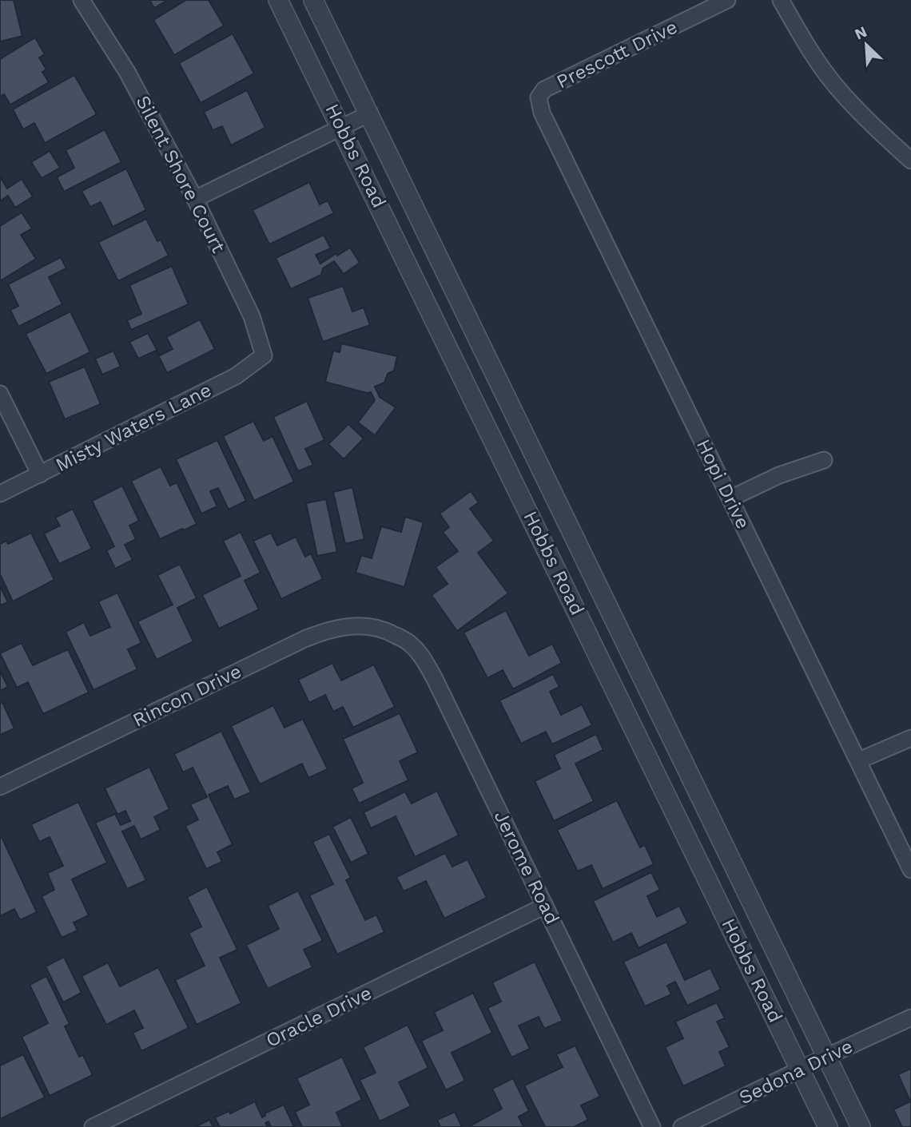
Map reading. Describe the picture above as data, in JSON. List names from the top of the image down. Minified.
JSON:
{"streets":{"street":["Prescott Drive","Hobbs Road","Silent Shore Court","Misty Waters Lane","Hopi Drive","Rincon Drive","Jerome Road","Oracle Drive","Sedona Drive"]},"crossings":[["Prescott Drive","Hopi Drive"],["Hobbs Road","Sedona Drive"],["Silent Shore Court","Misty Waters Lane"],["Rincon Drive","Jerome Road"],["Jerome Road","Oracle Drive"]],"north":"top left"}
